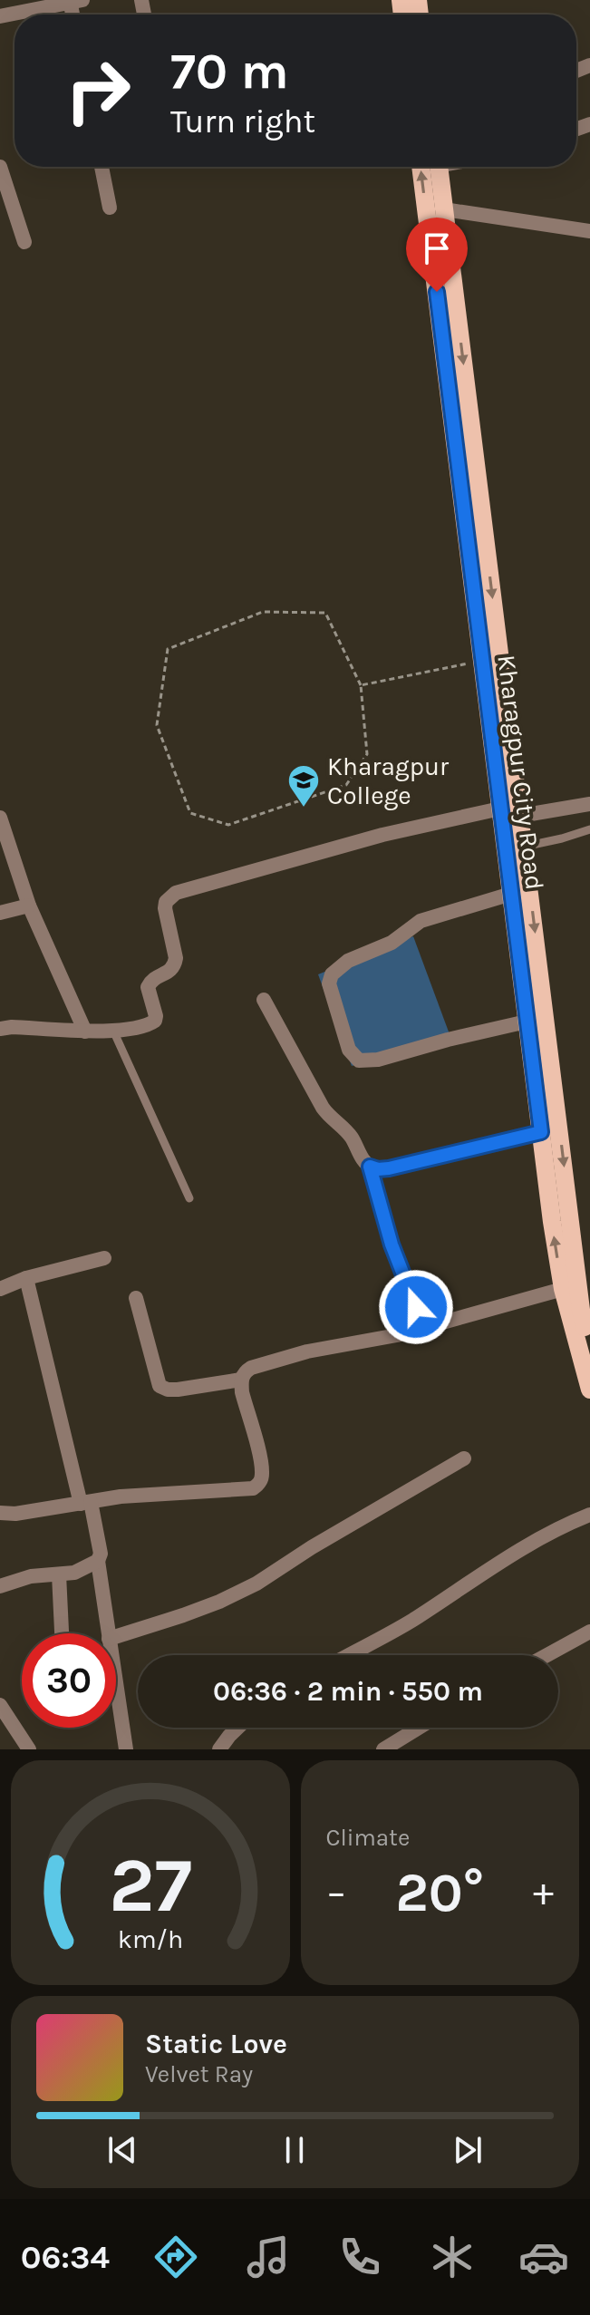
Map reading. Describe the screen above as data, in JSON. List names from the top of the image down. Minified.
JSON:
{"streets":{"main road":["Kharagpur City Road"]},"places":{"school or university":["Kharagpur College"]},"page":{"turn":["70 m","Turn right"],"limit":"30","trip":"06:36 · 2 min · 550 m","tile":"Climate","heat":["−","20°","+"],"song":["Static Love","Velvet Ray"],"tabs":"06:34","gauge":["27","km/h"]}}
